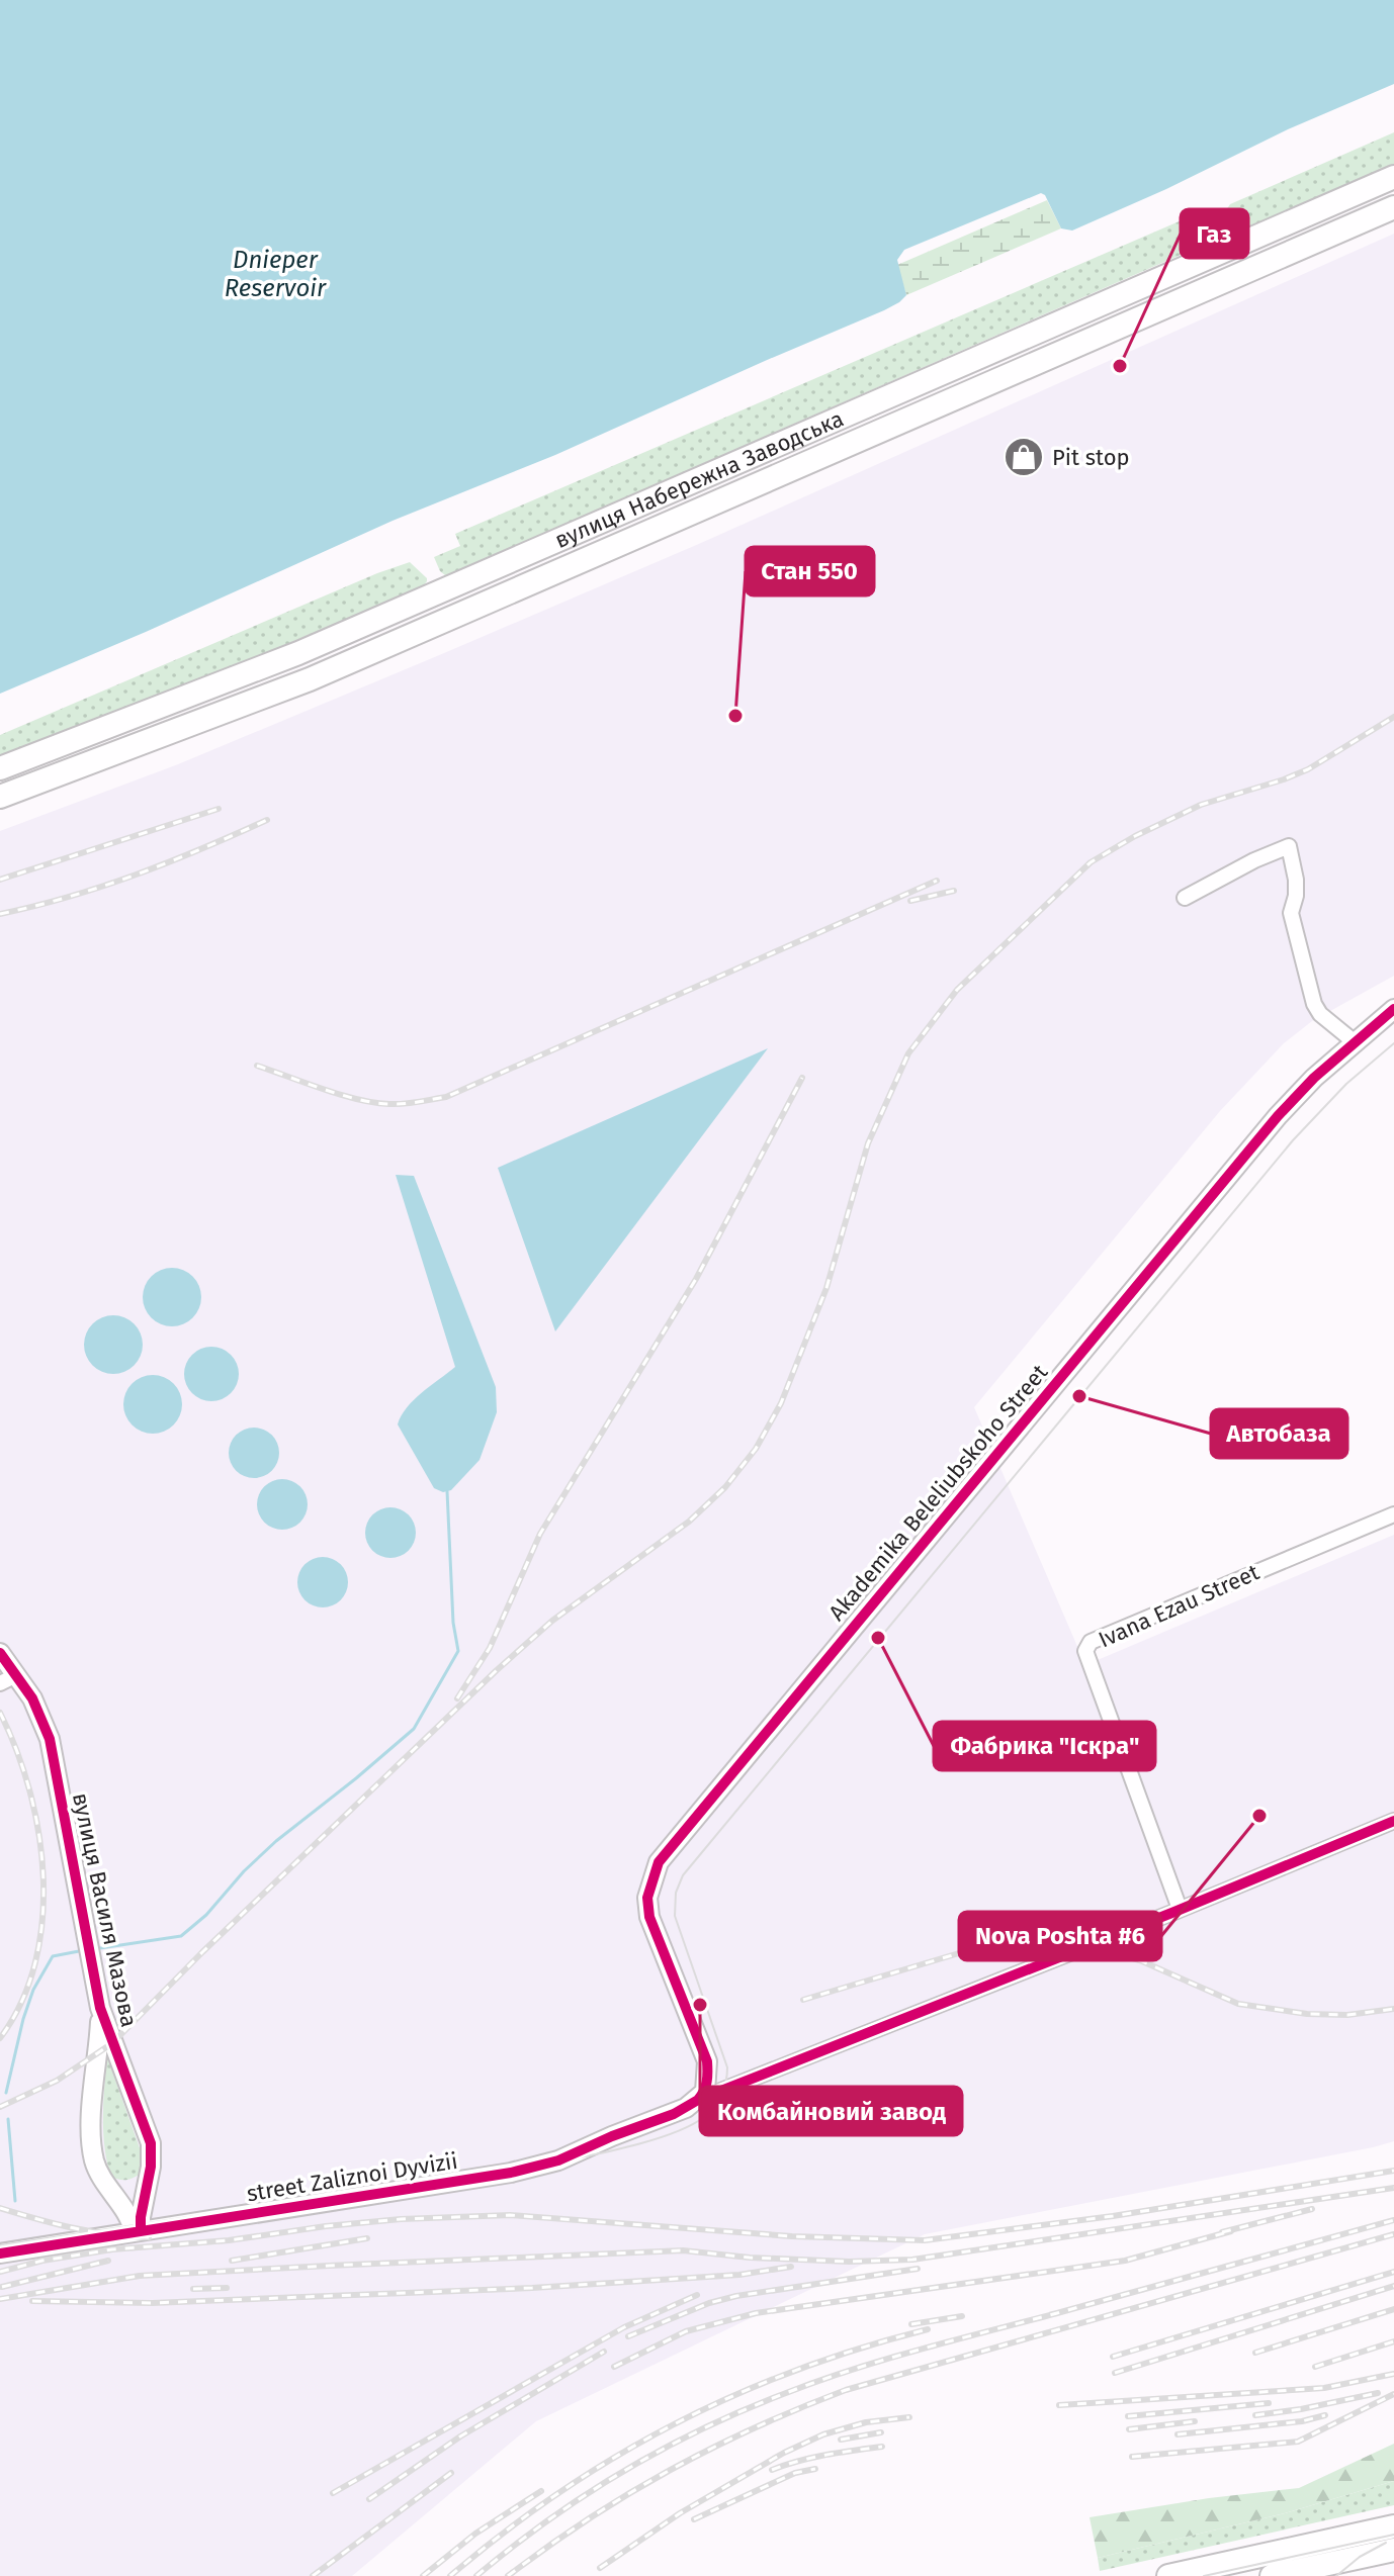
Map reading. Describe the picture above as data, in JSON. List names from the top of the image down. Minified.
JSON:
{"streets":{"main road":["вулиця Набережна Заводська"],"street":["Akademika Beleliubskoho Street","Ivana Ezau Street","вулиця Василя Мазова","street Zaliznoi Dyvizii"]},"crossings":[["Akademika Beleliubskoho Street","street Zaliznoi Dyvizii"],["вулиця Василя Мазова","street Zaliznoi Dyvizii"]],"water":["Dnieper Reservoir"],"places":{"other":["Газ","Стан 550","Автобаза","Фабрика \"Іскра\"","Nova Poshta #6","Комбайновий завод"],"shop":["Pit stop"]}}
